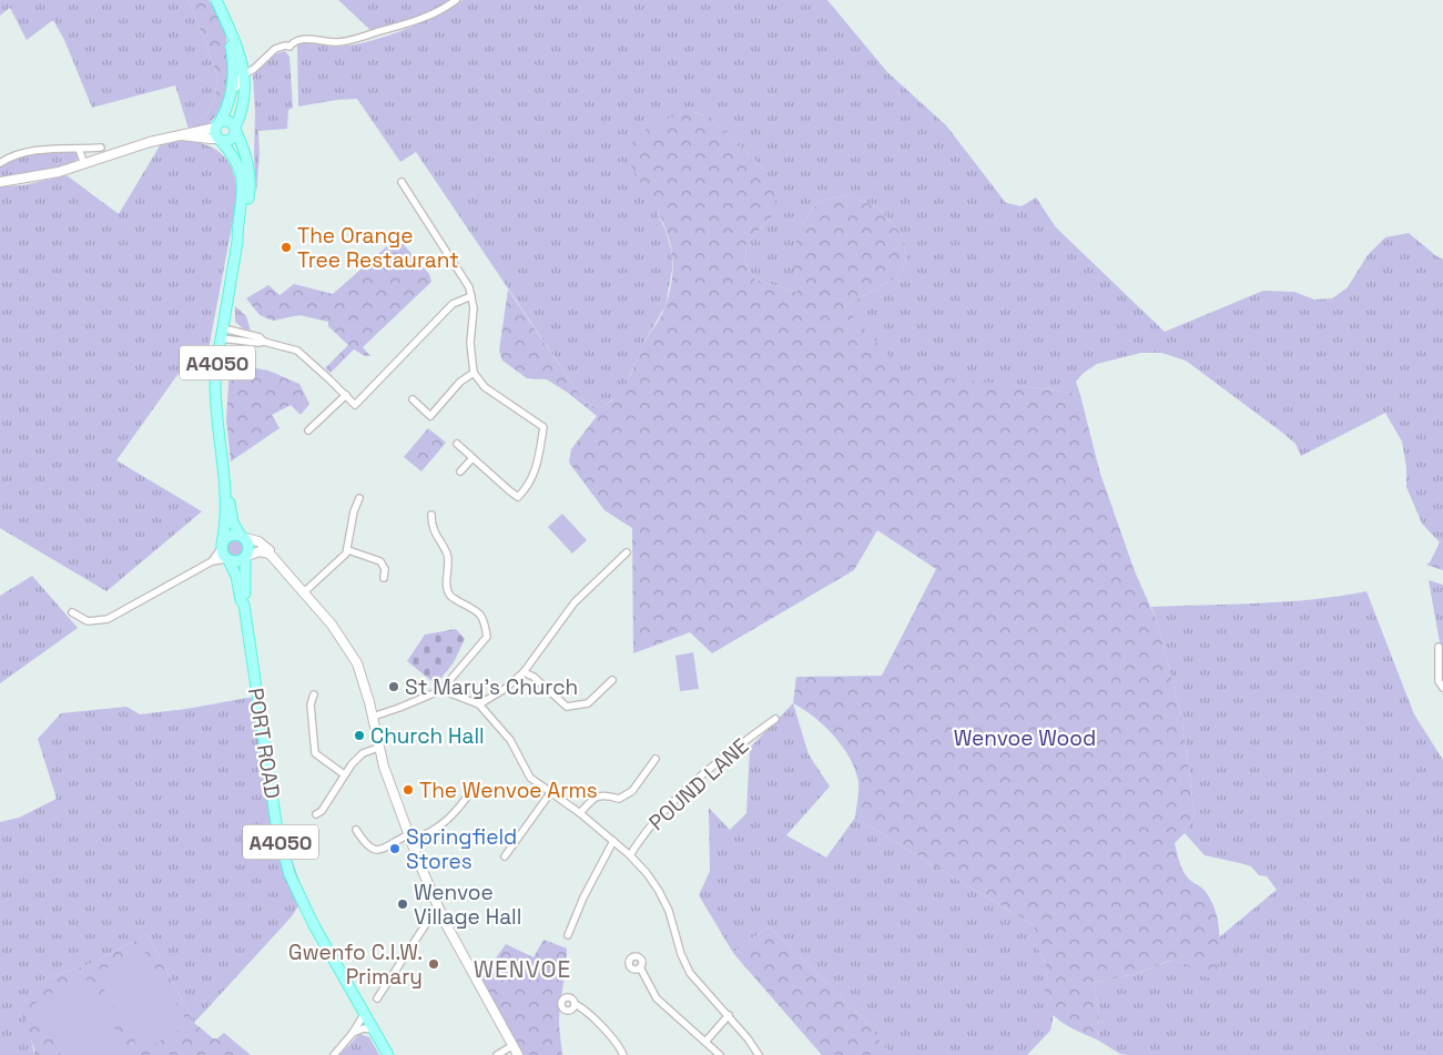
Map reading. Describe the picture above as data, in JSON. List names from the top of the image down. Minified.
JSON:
{"streets":{"main road":["A4050","PORT ROAD"],"street":["POUND LANE"]},"districts":["WENVOE"],"parks":["Wenvoe Wood"],"places":["The Orange Tree Restaurant","St Mary's Church","Church Hall","The Wenvoe Arms","Springfield Stores","Wenvoe Village Hall","Gwenfo C.I.W. Primary"]}
